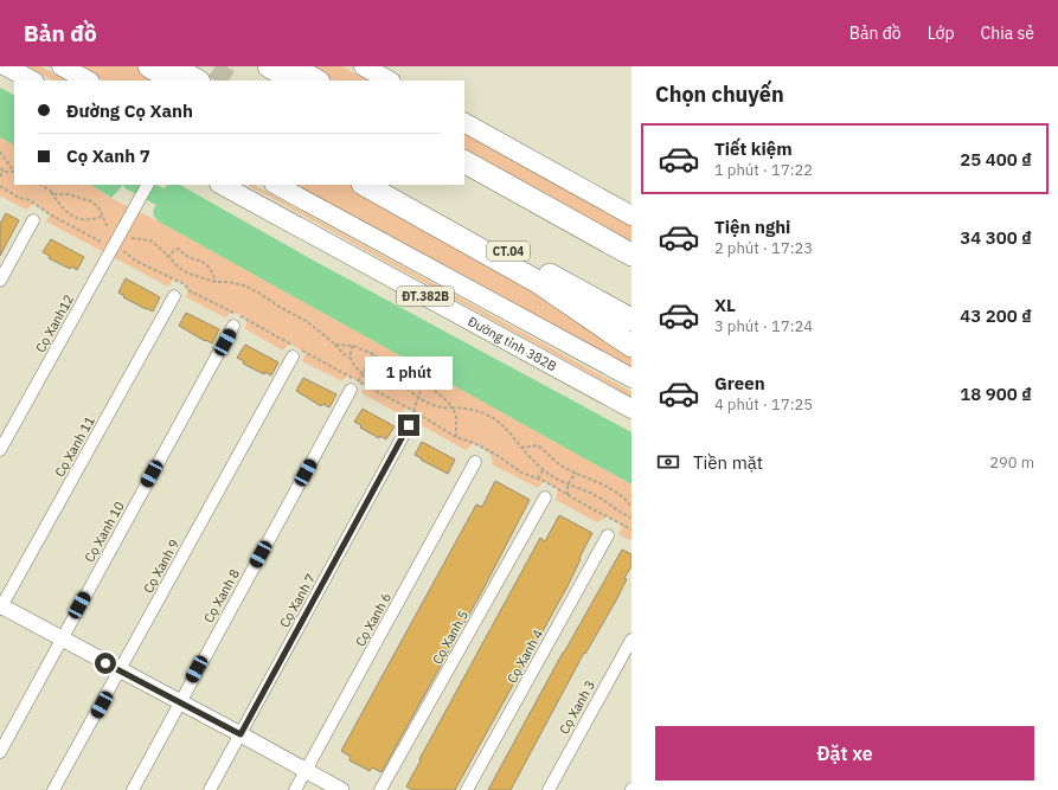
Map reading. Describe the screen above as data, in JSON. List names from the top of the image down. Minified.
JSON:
{"streets":{"highway":["CT.04"],"main road":["ĐT.382B","Đường tỉnh 382B"],"street":["Cọ Xanh12","Cọ Xanh 11","Cọ Xanh 10","Cọ Xanh 9","Cọ Xanh 8","Cọ Xanh 7","Cọ Xanh 6","Cọ Xanh 5","Cọ Xanh 4","Cọ Xanh 3"]},"page":{"header":"Bản đồ","nav":["Bản đồ","Lớp","Chia sẻ"],"heading":"Chọn chuyến","banner":["Đường Cọ Xanh","Cọ Xanh 7"],"list":[{"name":"Tiết kiệm","note":"1 phút · 17:22","value":"25 400 ₫"},{"name":"Tiện nghi","note":"2 phút · 17:23","value":"34 300 ₫"},{"name":"XL","note":"3 phút · 17:24","value":"43 200 ₫"},{"name":"Green","note":"4 phút · 17:25","value":"18 900 ₫"}],"bubble":"1 phút","pay":["Tiền mặt","290 m"],"buttons":"Đặt xe"}}
